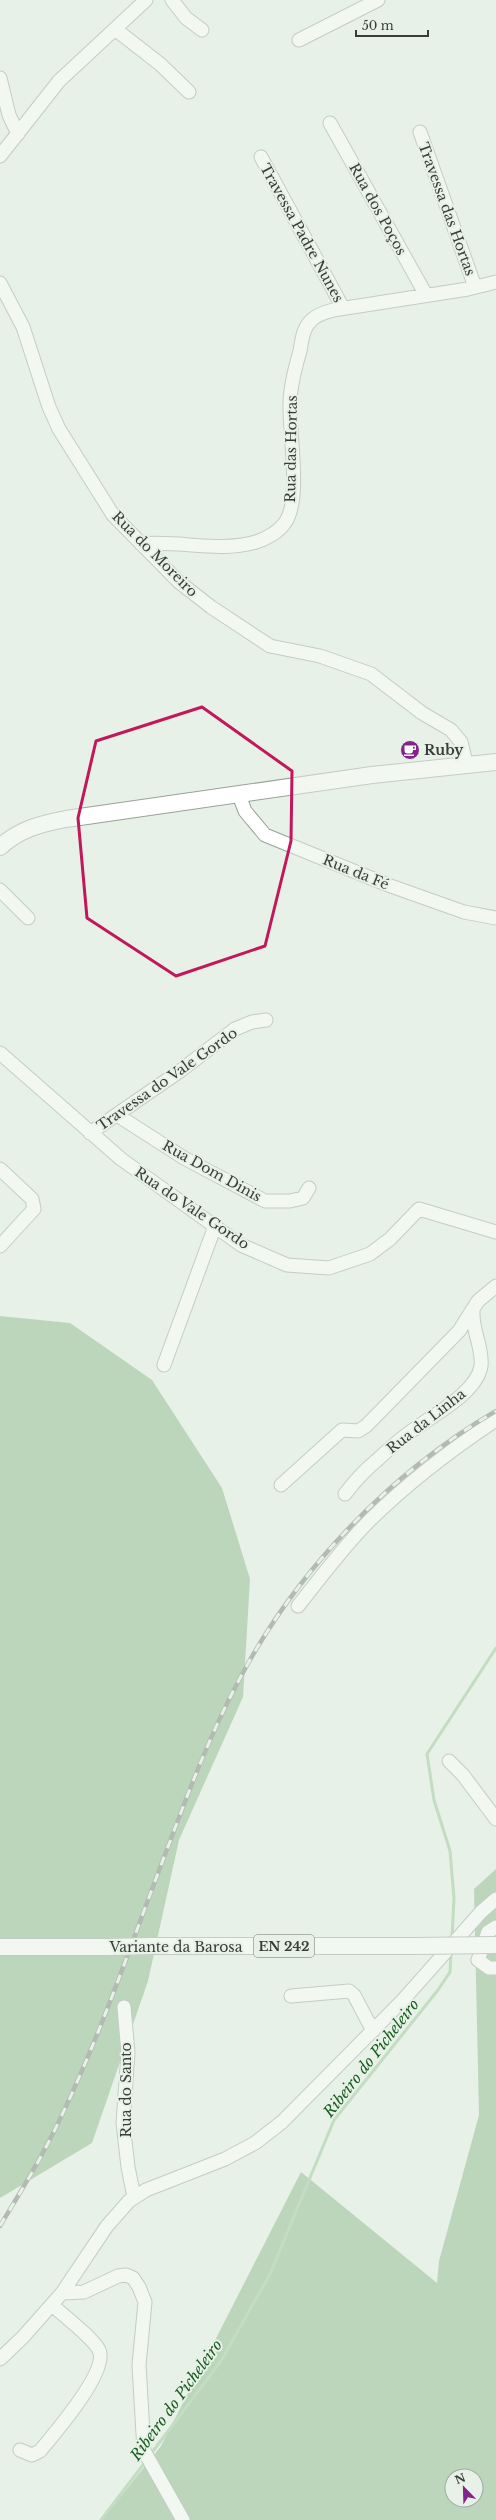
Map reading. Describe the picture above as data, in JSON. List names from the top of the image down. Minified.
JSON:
{"streets":{"main road":["EN 242","Variante da Barosa"],"street":["Rua dos Poços","Travessa das Hortas","Travessa Padre Nunes","Rua das Hortas","Rua do Moreiro","Rua da Fé","Travessa do Vale Gordo","Rua Dom Dinis","Rua do Vale Gordo","Rua da Linha","Rua do Santo"]},"crossings":[["Rua dos Poços","Rua das Hortas"],["Travessa das Hortas","Rua das Hortas"],["Travessa Padre Nunes","Rua das Hortas"],["Rua das Hortas","Rua do Moreiro"],["Travessa do Vale Gordo","Rua Dom Dinis"],["Travessa do Vale Gordo","Rua do Vale Gordo"]],"water":["Ribeiro do Picheleiro"],"places":{"cafe":["Ruby"]},"scale_bar":"50 m","north":"top left"}
